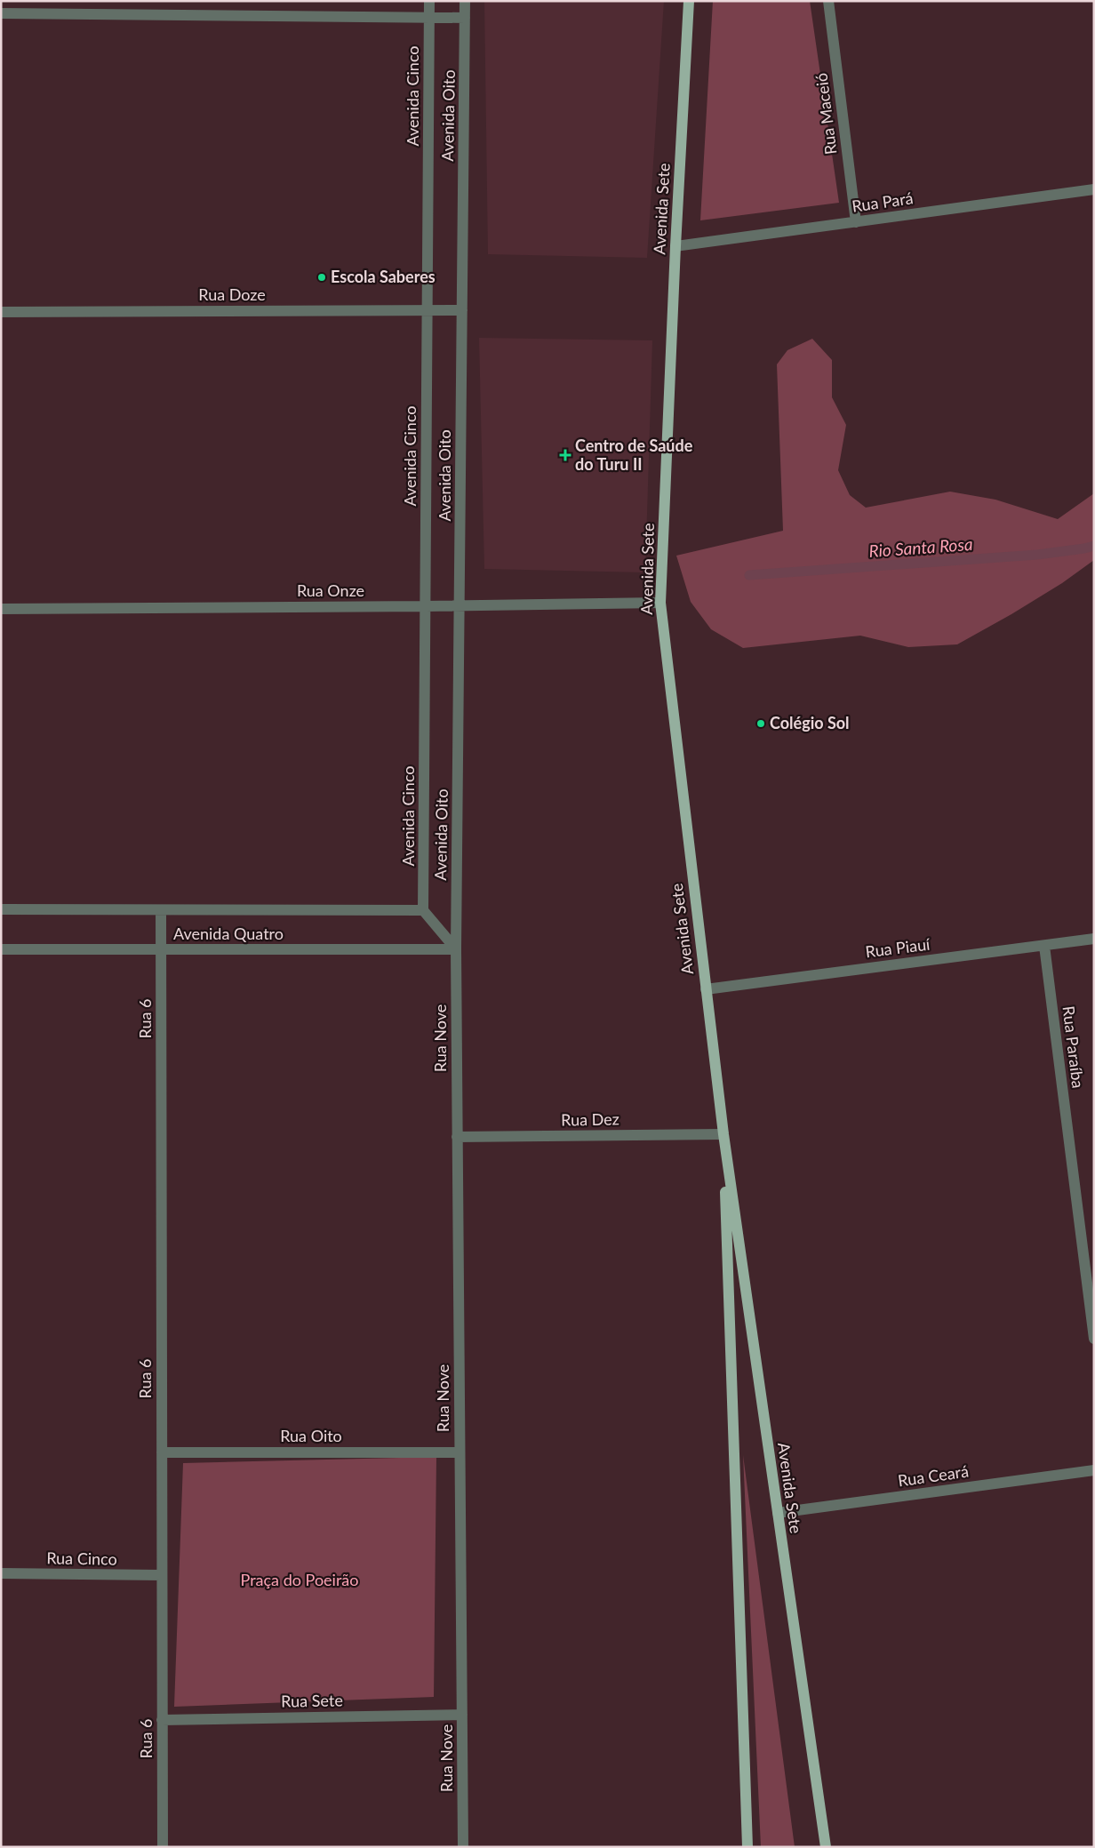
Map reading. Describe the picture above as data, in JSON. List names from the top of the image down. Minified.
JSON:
{"streets":{"main road":["Avenida Sete"],"street":["Avenida Cinco","Rua Maceió","Avenida Oito","Rua Pará","Rua Doze","Rua Onze","Avenida Quatro","Rua Piauí","Rua 6","Rua Nove","Rua Paraíba","Rua Dez","Rua Oito","Rua Ceará","Rua Cinco","Rua Sete"]},"crossings":[["Avenida Cinco","Rua Doze"],["Avenida Cinco","Rua Onze"],["Avenida Cinco","Avenida Quatro"],["Rua Maceió","Rua Pará"],["Avenida Oito","Rua Doze"],["Avenida Oito","Rua Onze"],["Avenida Oito","Avenida Quatro"],["Avenida Oito","Rua Nove"],["Rua Pará","Avenida Sete"],["Avenida Sete","Rua Onze"],["Avenida Sete","Rua Piauí"],["Avenida Sete","Rua Dez"],["Avenida Sete","Rua Ceará"],["Avenida Quatro","Rua 6"],["Avenida Quatro","Rua Nove"],["Rua Piauí","Rua Paraíba"],["Rua 6","Rua Oito"],["Rua 6","Rua Cinco"],["Rua 6","Rua Sete"],["Rua Nove","Rua Dez"],["Rua Nove","Rua Oito"],["Rua Nove","Rua Sete"]],"water":["Rio Santa Rosa"],"parks":["Praça do Poeirão"],"places":{"other":["Escola Saberes","Colégio Sol"],"health":["Centro de Saúde do Turu II"]}}
